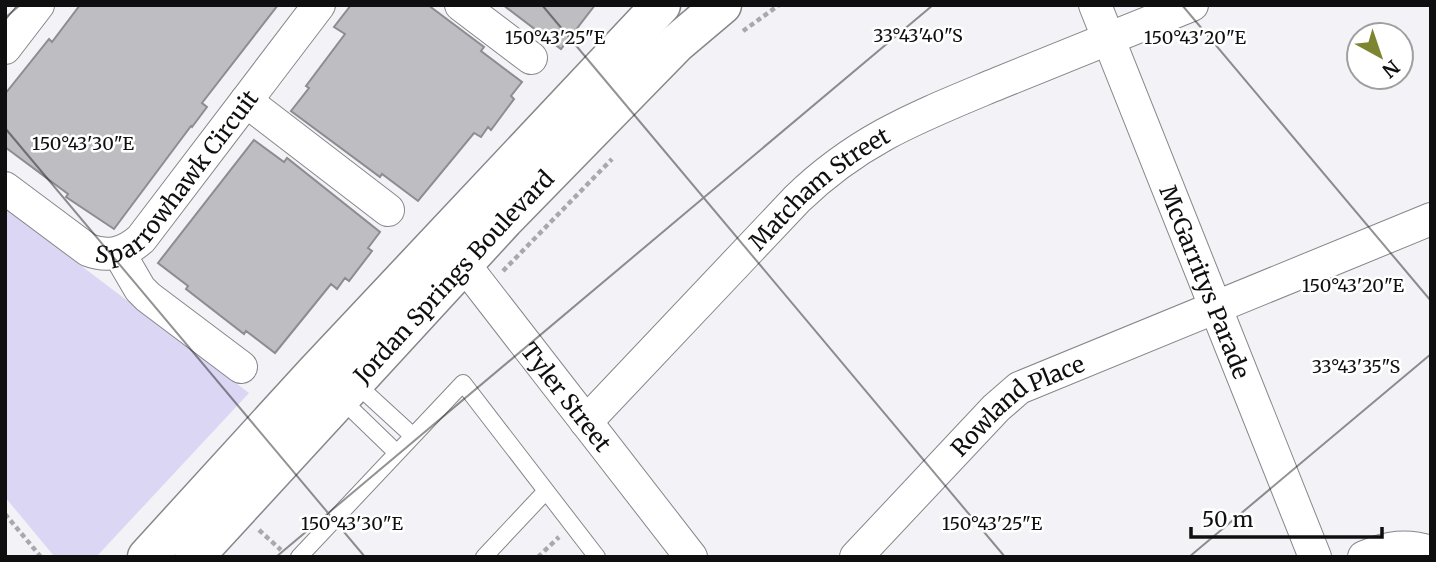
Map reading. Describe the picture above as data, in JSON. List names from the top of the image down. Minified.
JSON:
{"streets":{"street":["Sparrowhawk Circuit","Matcham Street","Jordan Springs Boulevard","McGarritys Parade","Tyler Street","Rowland Place"]},"crossings":[["Matcham Street","McGarritys Parade"],["Matcham Street","Tyler Street"],["Jordan Springs Boulevard","Tyler Street"],["McGarritys Parade","Rowland Place"]],"scale_bar":"50 m","north":"bottom right","coordinates":["33°43'40\"S","150°43'20\"E","150°43'25\"E","150°43'30\"E","33°43'35\"S"]}
